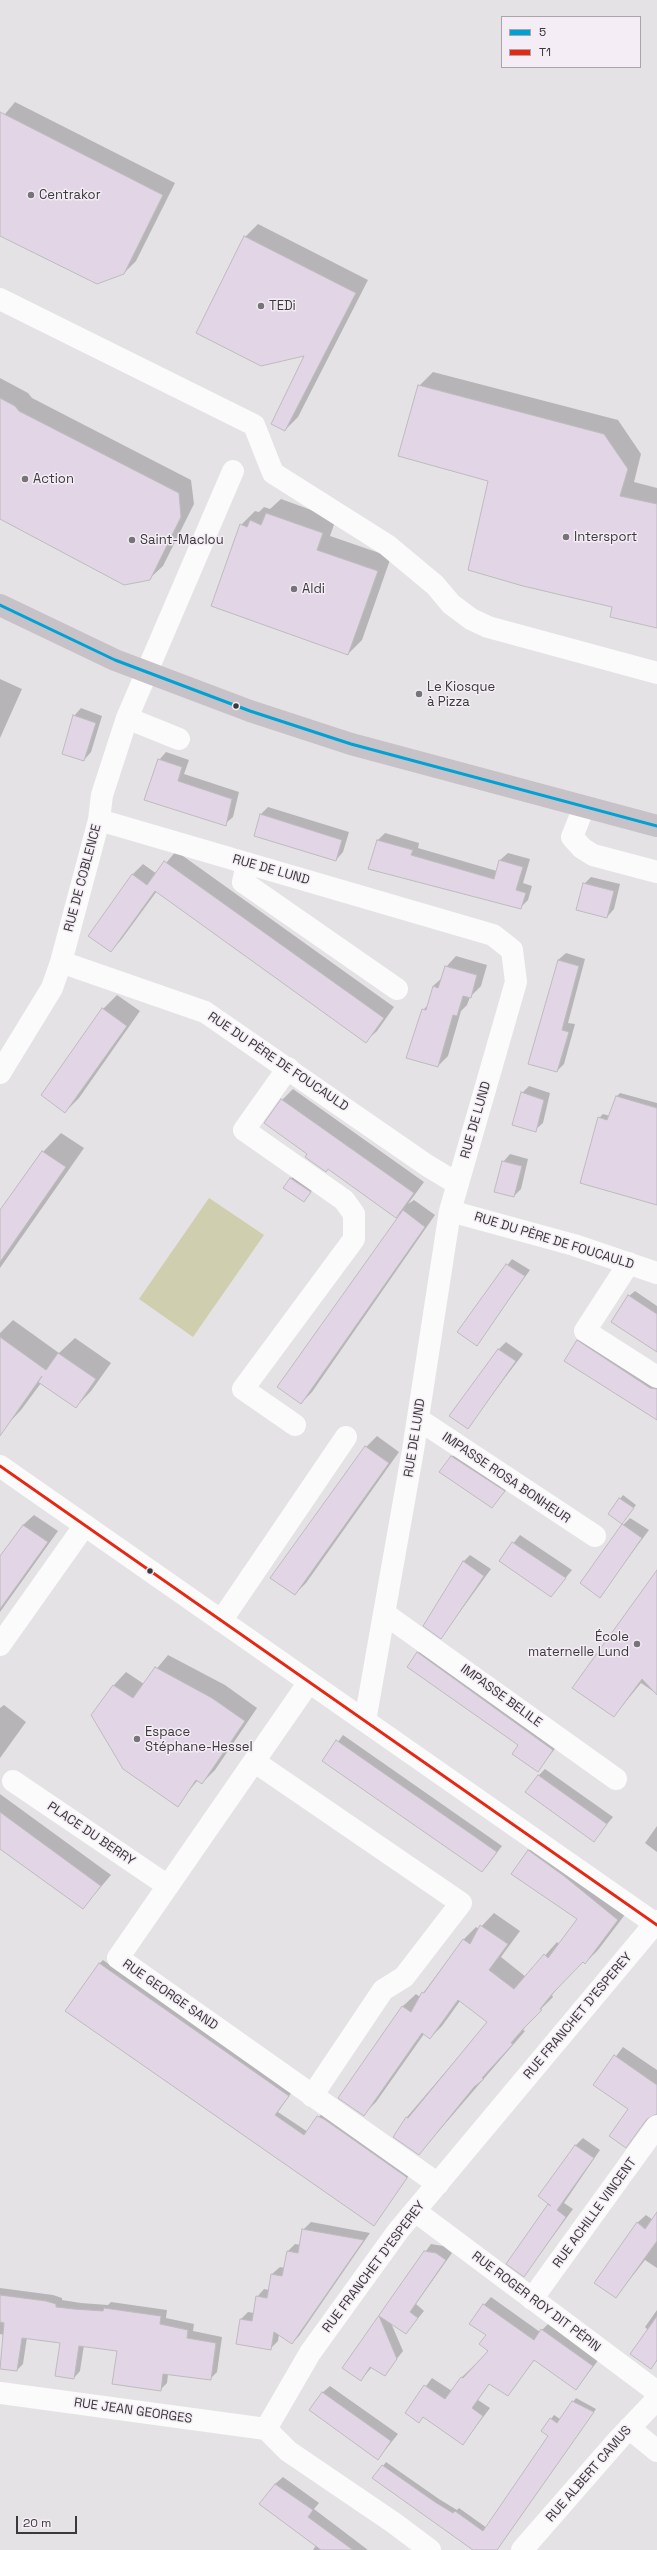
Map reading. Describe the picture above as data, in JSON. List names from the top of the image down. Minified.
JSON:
{"streets":{"street":["RUE DE LUND","RUE DE COBLENCE","RUE DU PÈRE DE FOUCAULD","IMPASSE ROSA BONHEUR","IMPASSE BELILE","PLACE DU BERRY","RUE GEORGE SAND","RUE FRANCHET D'ESPEREY","RUE ACHILLE VINCENT","RUE ROGER ROY DIT PÉPIN","RUE JEAN GEORGES","RUE ALBERT CAMUS"]},"crossings":[["RUE DE LUND","RUE DE COBLENCE"],["RUE DE LUND","RUE DU PÈRE DE FOUCAULD"],["RUE DE LUND","IMPASSE ROSA BONHEUR"],["RUE DE LUND","IMPASSE BELILE"],["RUE DE COBLENCE","RUE DU PÈRE DE FOUCAULD"],["PLACE DU BERRY","RUE GEORGE SAND"],["RUE GEORGE SAND","RUE FRANCHET D'ESPEREY"],["RUE FRANCHET D'ESPEREY","RUE ROGER ROY DIT PÉPIN"],["RUE FRANCHET D'ESPEREY","RUE JEAN GEORGES"],["RUE ACHILLE VINCENT","RUE ROGER ROY DIT PÉPIN"]],"places":["Centrakor","TEDi","Action","Intersport","Saint-Maclou","Aldi","Le Kiosque à Pizza","École maternelle Lund","Espace Stéphane-Hessel"],"lines":["transit line 5","transit line T1"],"legend":["5","T1"],"scale_bar":"20 m"}
